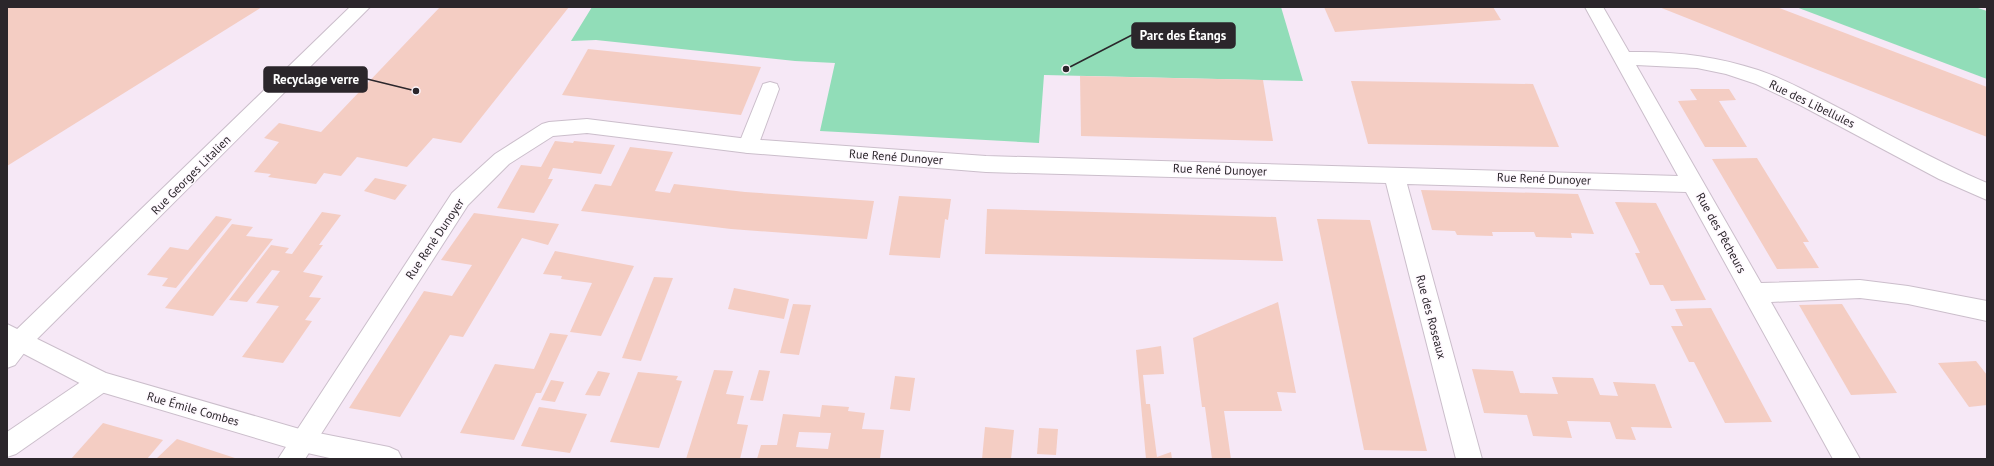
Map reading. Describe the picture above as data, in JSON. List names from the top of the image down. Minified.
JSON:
{"streets":{"street":["Rue des Libellules","Rue René Dunoyer","Rue Georges Litalien","Rue des Pêcheurs","Rue des Roseaux","Rue Émile Combes"]},"crossings":[["Rue des Libellules","Rue des Pêcheurs"],["Rue René Dunoyer","Rue des Pêcheurs"],["Rue René Dunoyer","Rue des Roseaux"],["Rue René Dunoyer","Rue Émile Combes"],["Rue Georges Litalien","Rue Émile Combes"]],"places":["Parc des Étangs","Recyclage verre"]}
